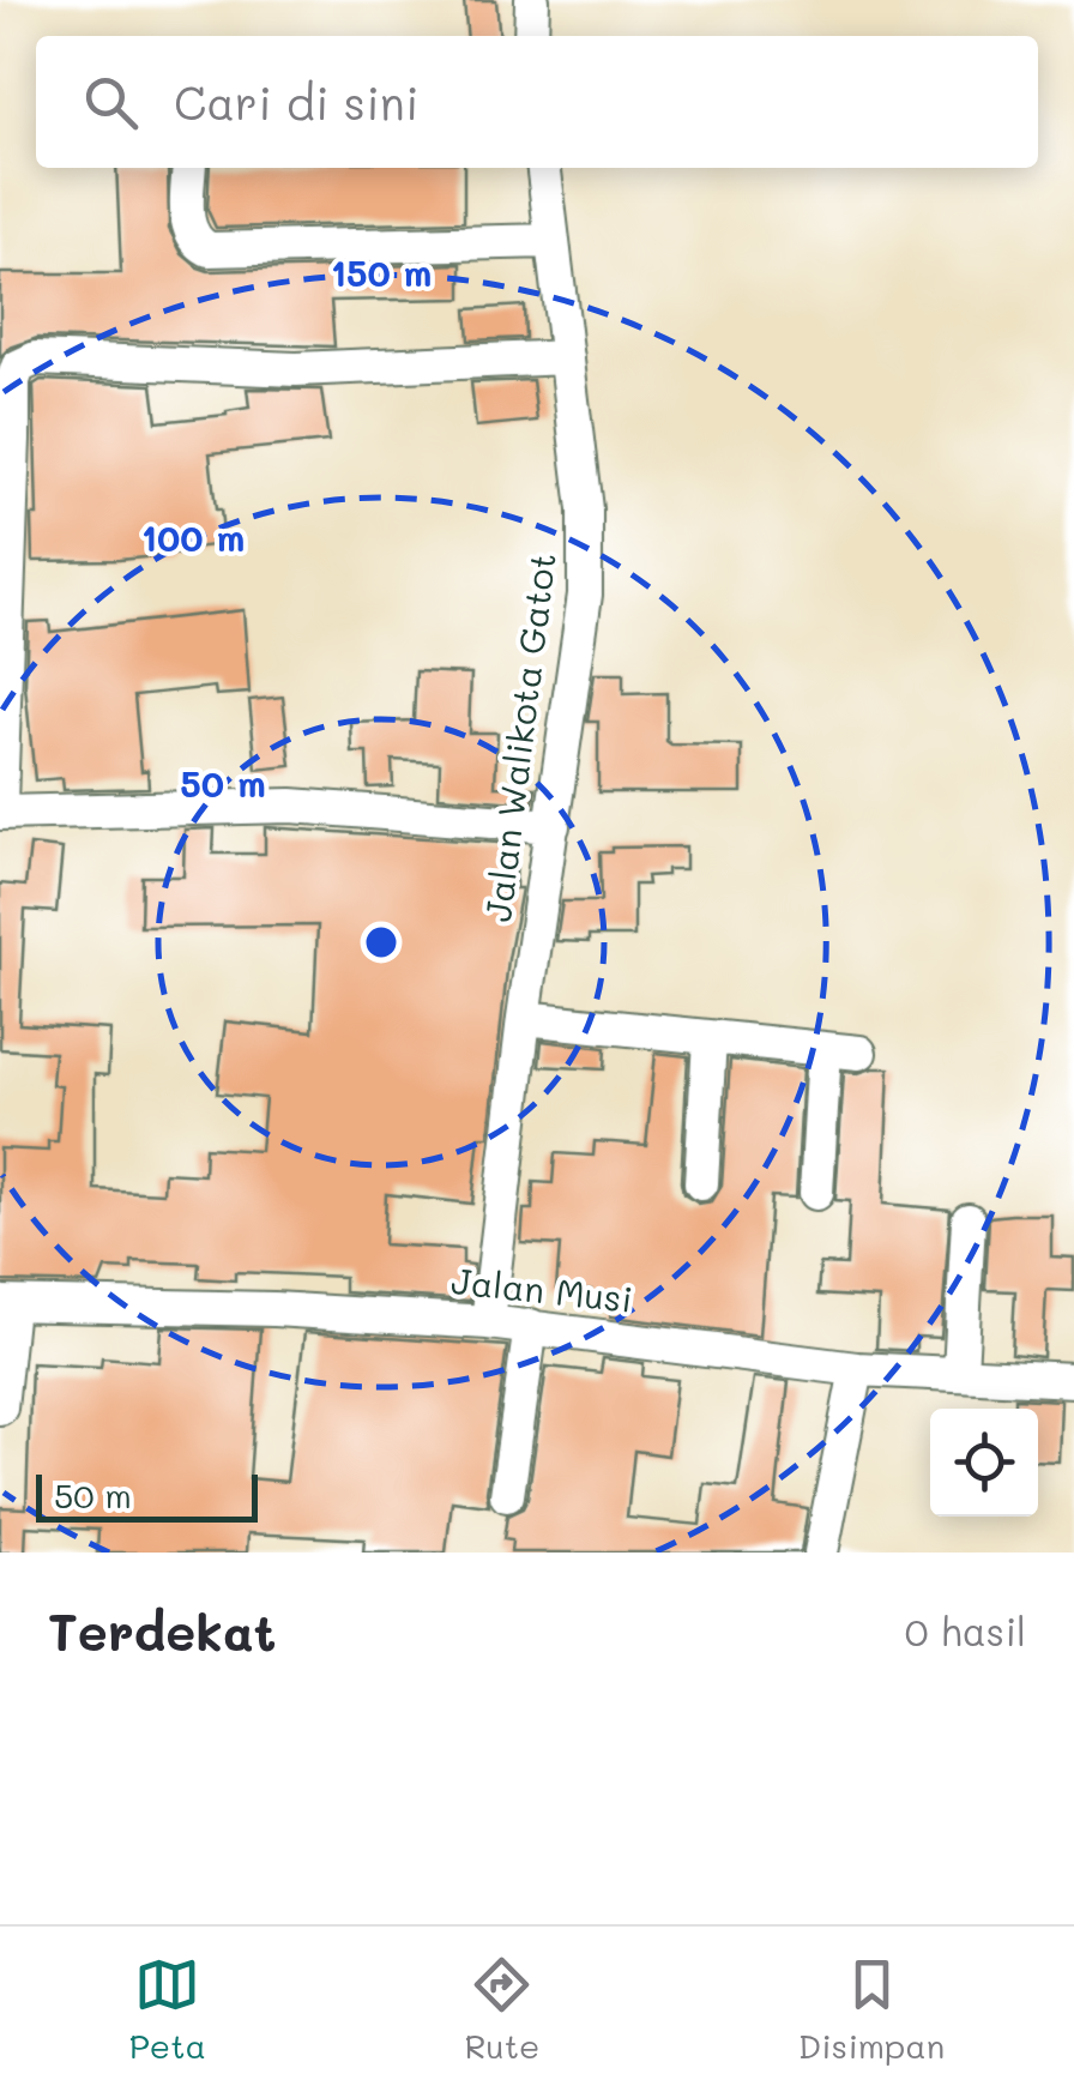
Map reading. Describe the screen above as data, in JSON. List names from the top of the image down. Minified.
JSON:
{"streets":{"street":["Jalan Walikota Gatot","Jalan Musi"]},"crossings":[["Jalan Walikota Gatot","Jalan Musi"]],"scale_bar":"50 m","page":{"search":"Cari di sini","scale":"50 m","heading":["Terdekat","0 hasil"],"nav":["Peta","Rute","Disimpan"]},"rings":["150 m","100 m","50 m"]}
